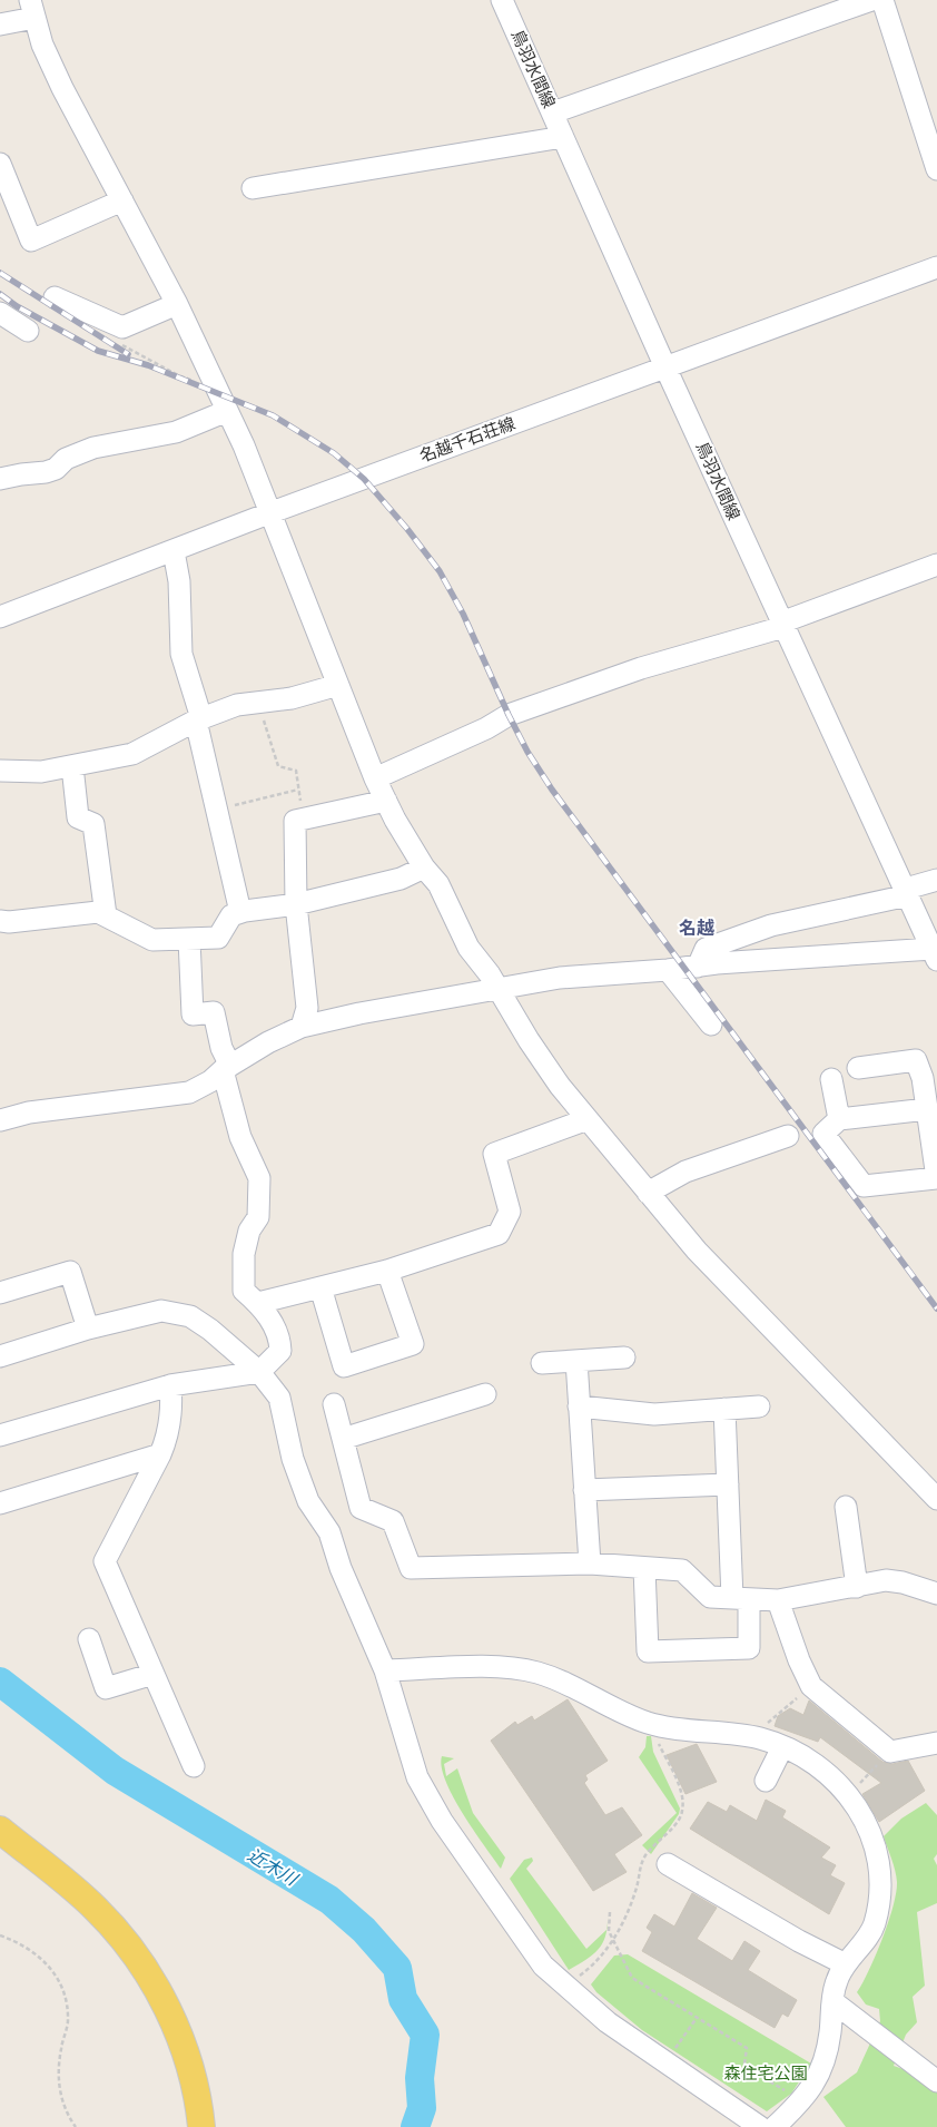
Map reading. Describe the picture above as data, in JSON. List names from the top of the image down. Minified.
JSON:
{"streets":{"street":["鳥羽水間線","名越千石荘線"]},"crossings":[["鳥羽水間線","名越千石荘線"]],"districts":["名越"],"water":["近木川"],"parks":["森住宅公園"]}
